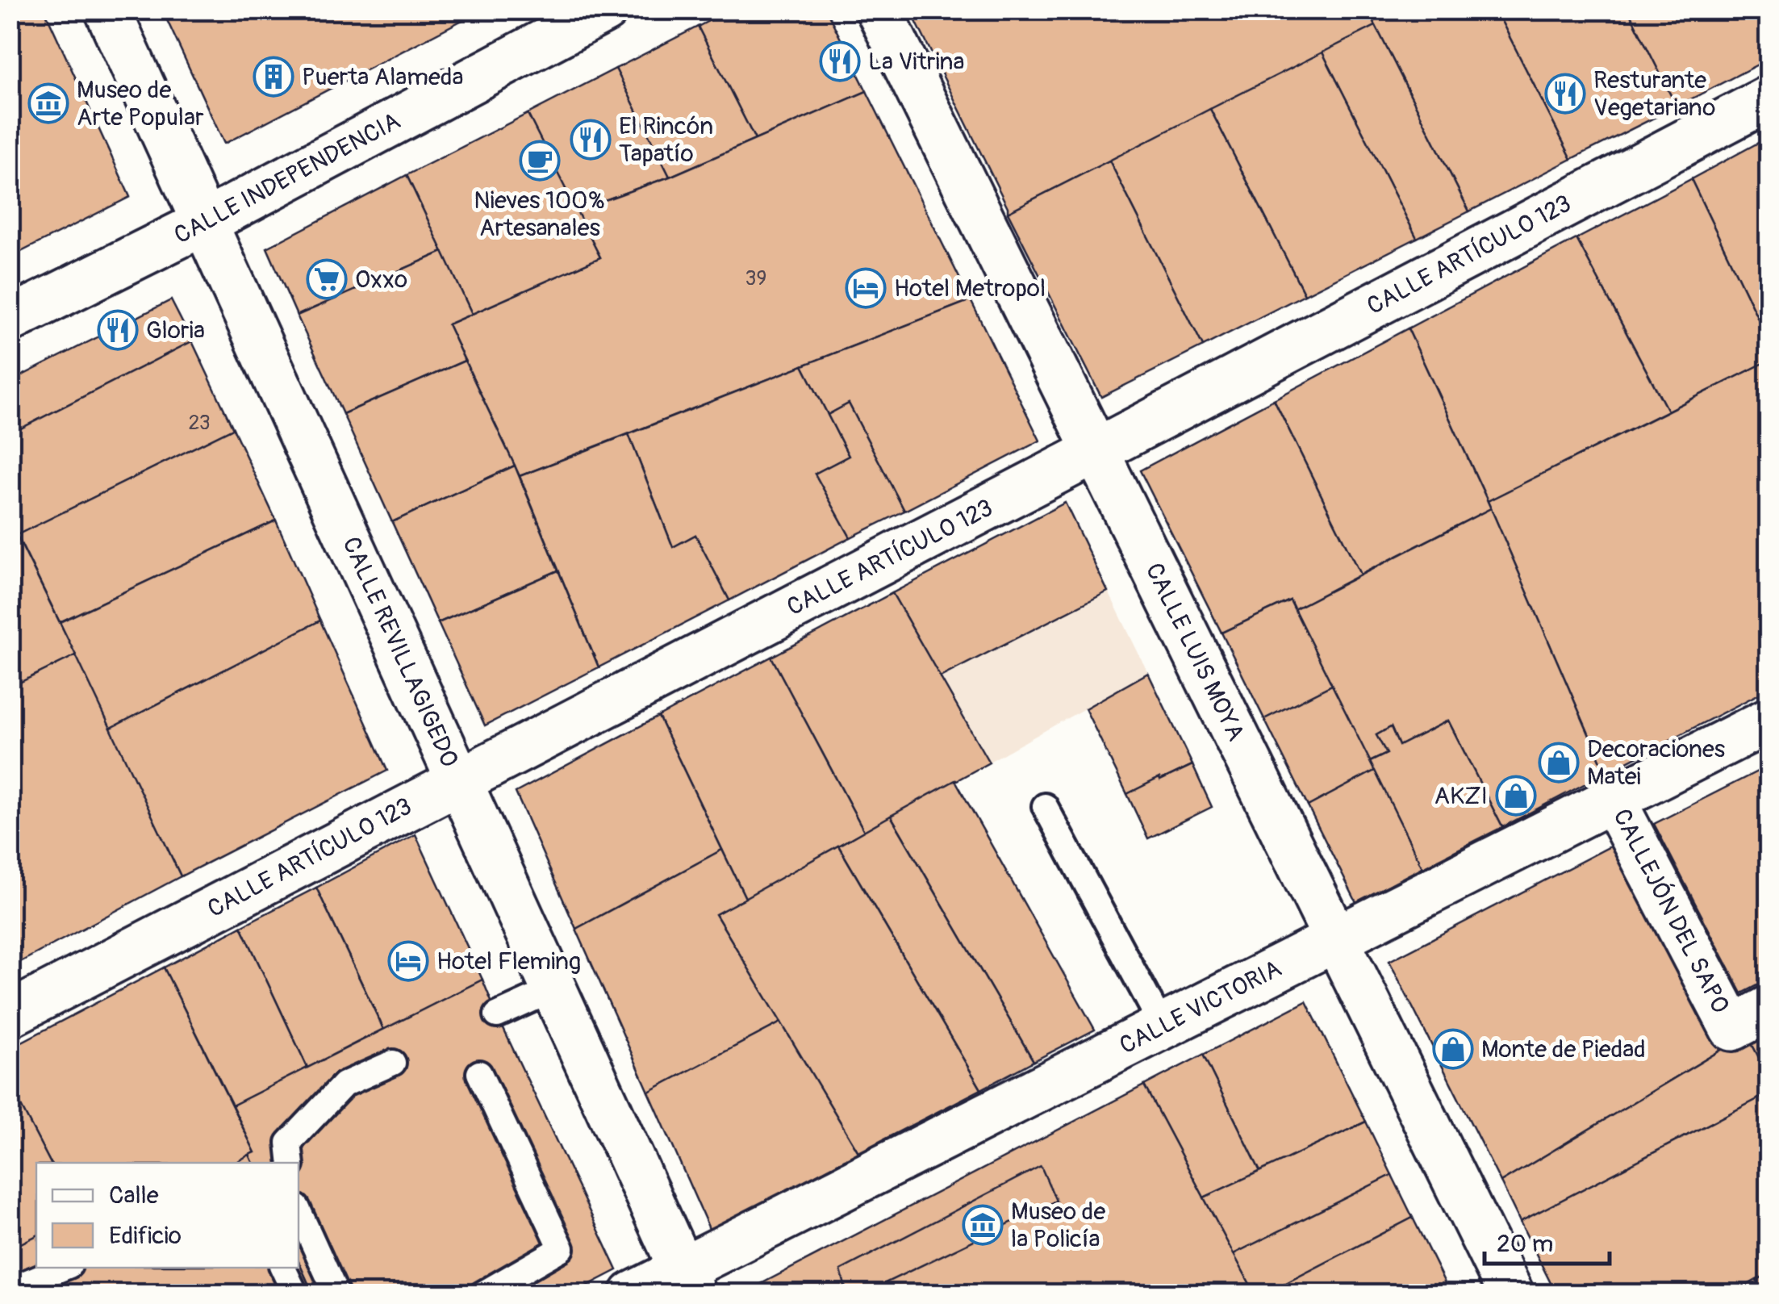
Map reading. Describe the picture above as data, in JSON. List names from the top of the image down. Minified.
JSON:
{"streets":{"street":["CALLE INDEPENDENCIA","CALLE ARTÍCULO 123","CALLE REVILLAGIGEDO","CALLE LUIS MOYA","CALLEJÓN DEL SAPO","CALLE VICTORIA"]},"crossings":[["CALLE INDEPENDENCIA","CALLE REVILLAGIGEDO"],["CALLE ARTÍCULO 123","CALLE REVILLAGIGEDO"],["CALLE ARTÍCULO 123","CALLE LUIS MOYA"],["CALLE REVILLAGIGEDO","CALLE VICTORIA"],["CALLE LUIS MOYA","CALLE VICTORIA"],["CALLEJÓN DEL SAPO","CALLE VICTORIA"]],"places":{"restaurant":["La Vitrina","Resturante Vegetariano","El Rincón Tapatío","Gloria"],"building":["Puerta Alameda"],"museum":["Museo de Arte Popular","Museo de la Policía"],"cafe":["Nieves 100% Artesanales"],"supermarket":["Oxxo"],"hotel":["Hotel Metropol","Hotel Fleming"],"shop":["Decoraciones Matei","AKZI","Monte de Piedad"]},"house_numbers":["39","23"],"legend":["Calle","Edificio"],"scale_bar":"20 m"}
